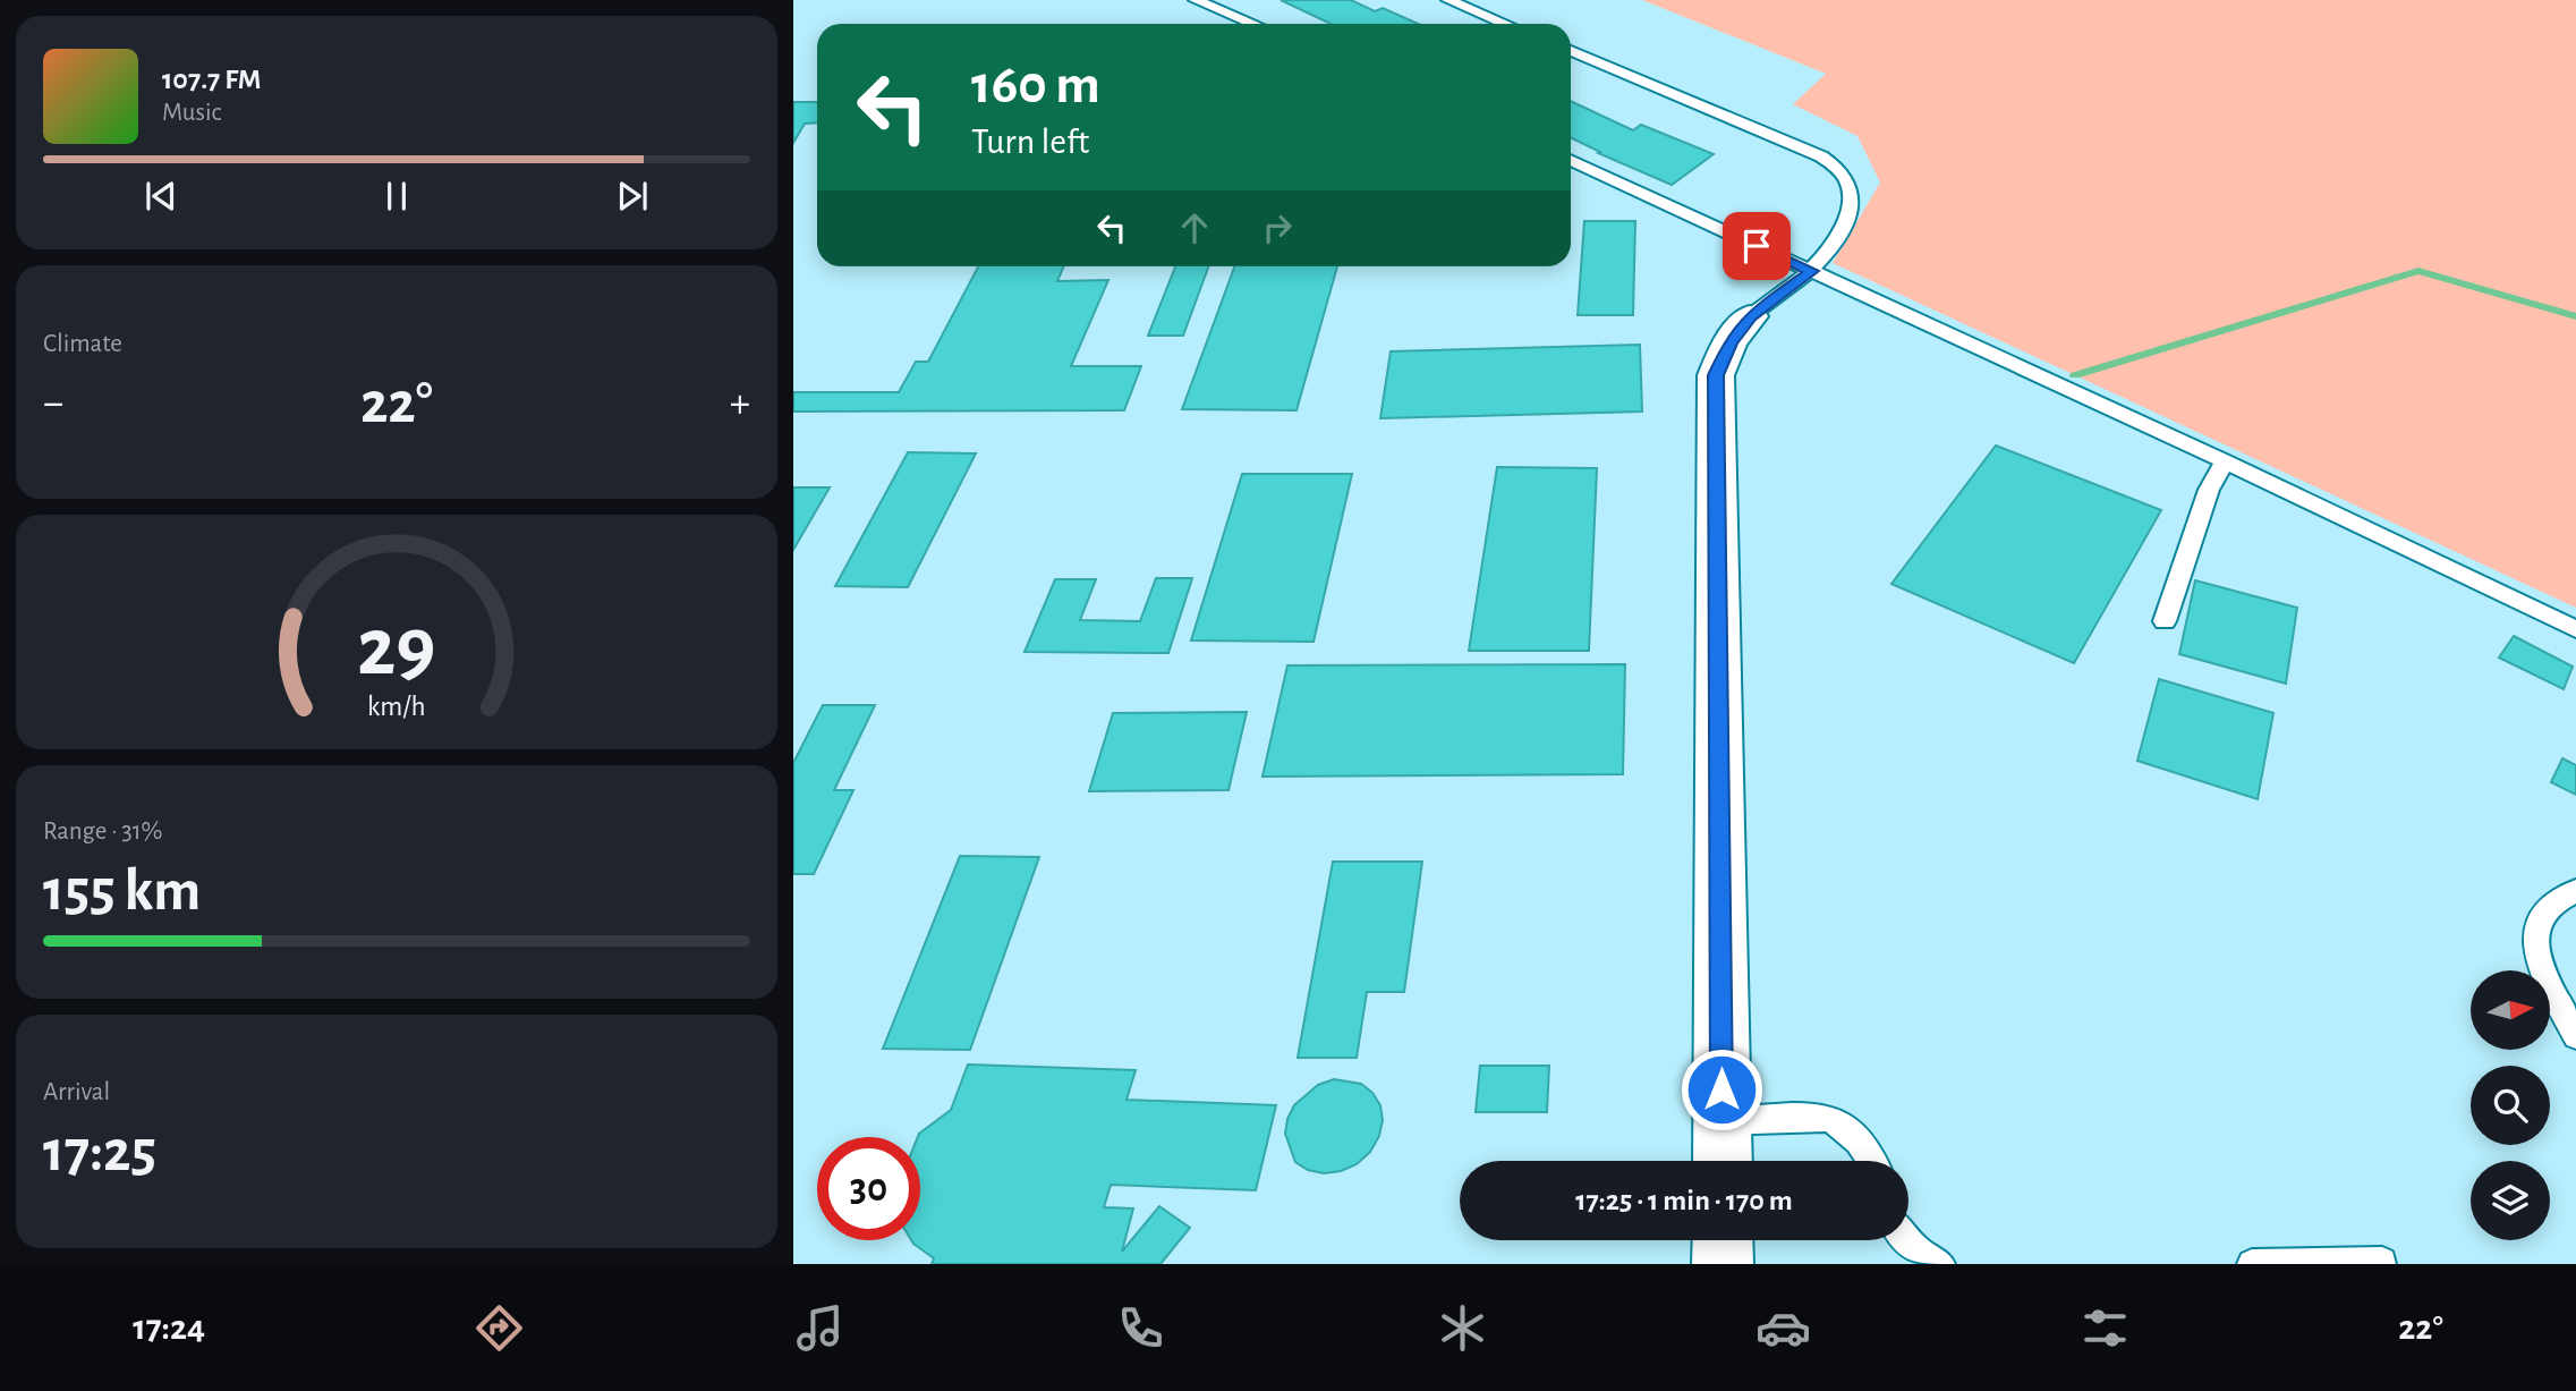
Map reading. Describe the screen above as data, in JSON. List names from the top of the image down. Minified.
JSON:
{"north":"right","page":{"turn":["160 m","Turn left"],"song":["107.7 FM","Music"],"tile":["Climate",["Range · 31%","155 km"],["Arrival","17:25"]],"heat":["−","22°","+"],"limit":"30","trip":"17:25 · 1 min · 170 m","tabs":["17:24","22°"],"gauge":["29","km/h"]}}
